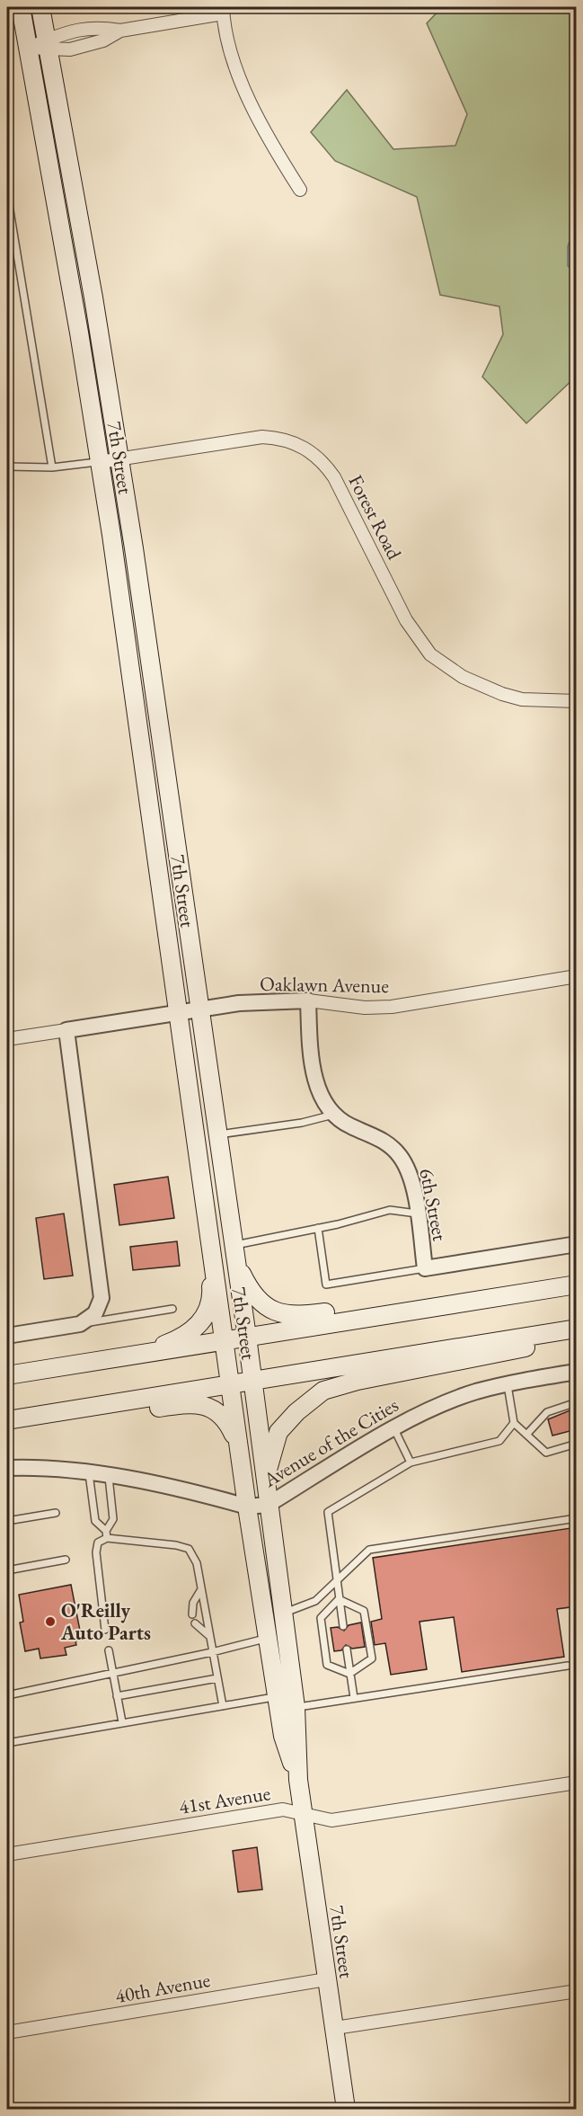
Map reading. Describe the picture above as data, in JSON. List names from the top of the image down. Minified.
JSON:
{"streets":{"main road":["7th Street"],"street":["Forest Road","Oaklawn Avenue","6th Street","Avenue of the Cities","41st Avenue","40th Avenue"]},"crossings":[["7th Street","Forest Road"],["7th Street","Oaklawn Avenue"],["7th Street","Avenue of the Cities"],["7th Street","41st Avenue"],["7th Street","40th Avenue"],["Oaklawn Avenue","6th Street"]],"places":["O'Reilly Auto Parts"]}
